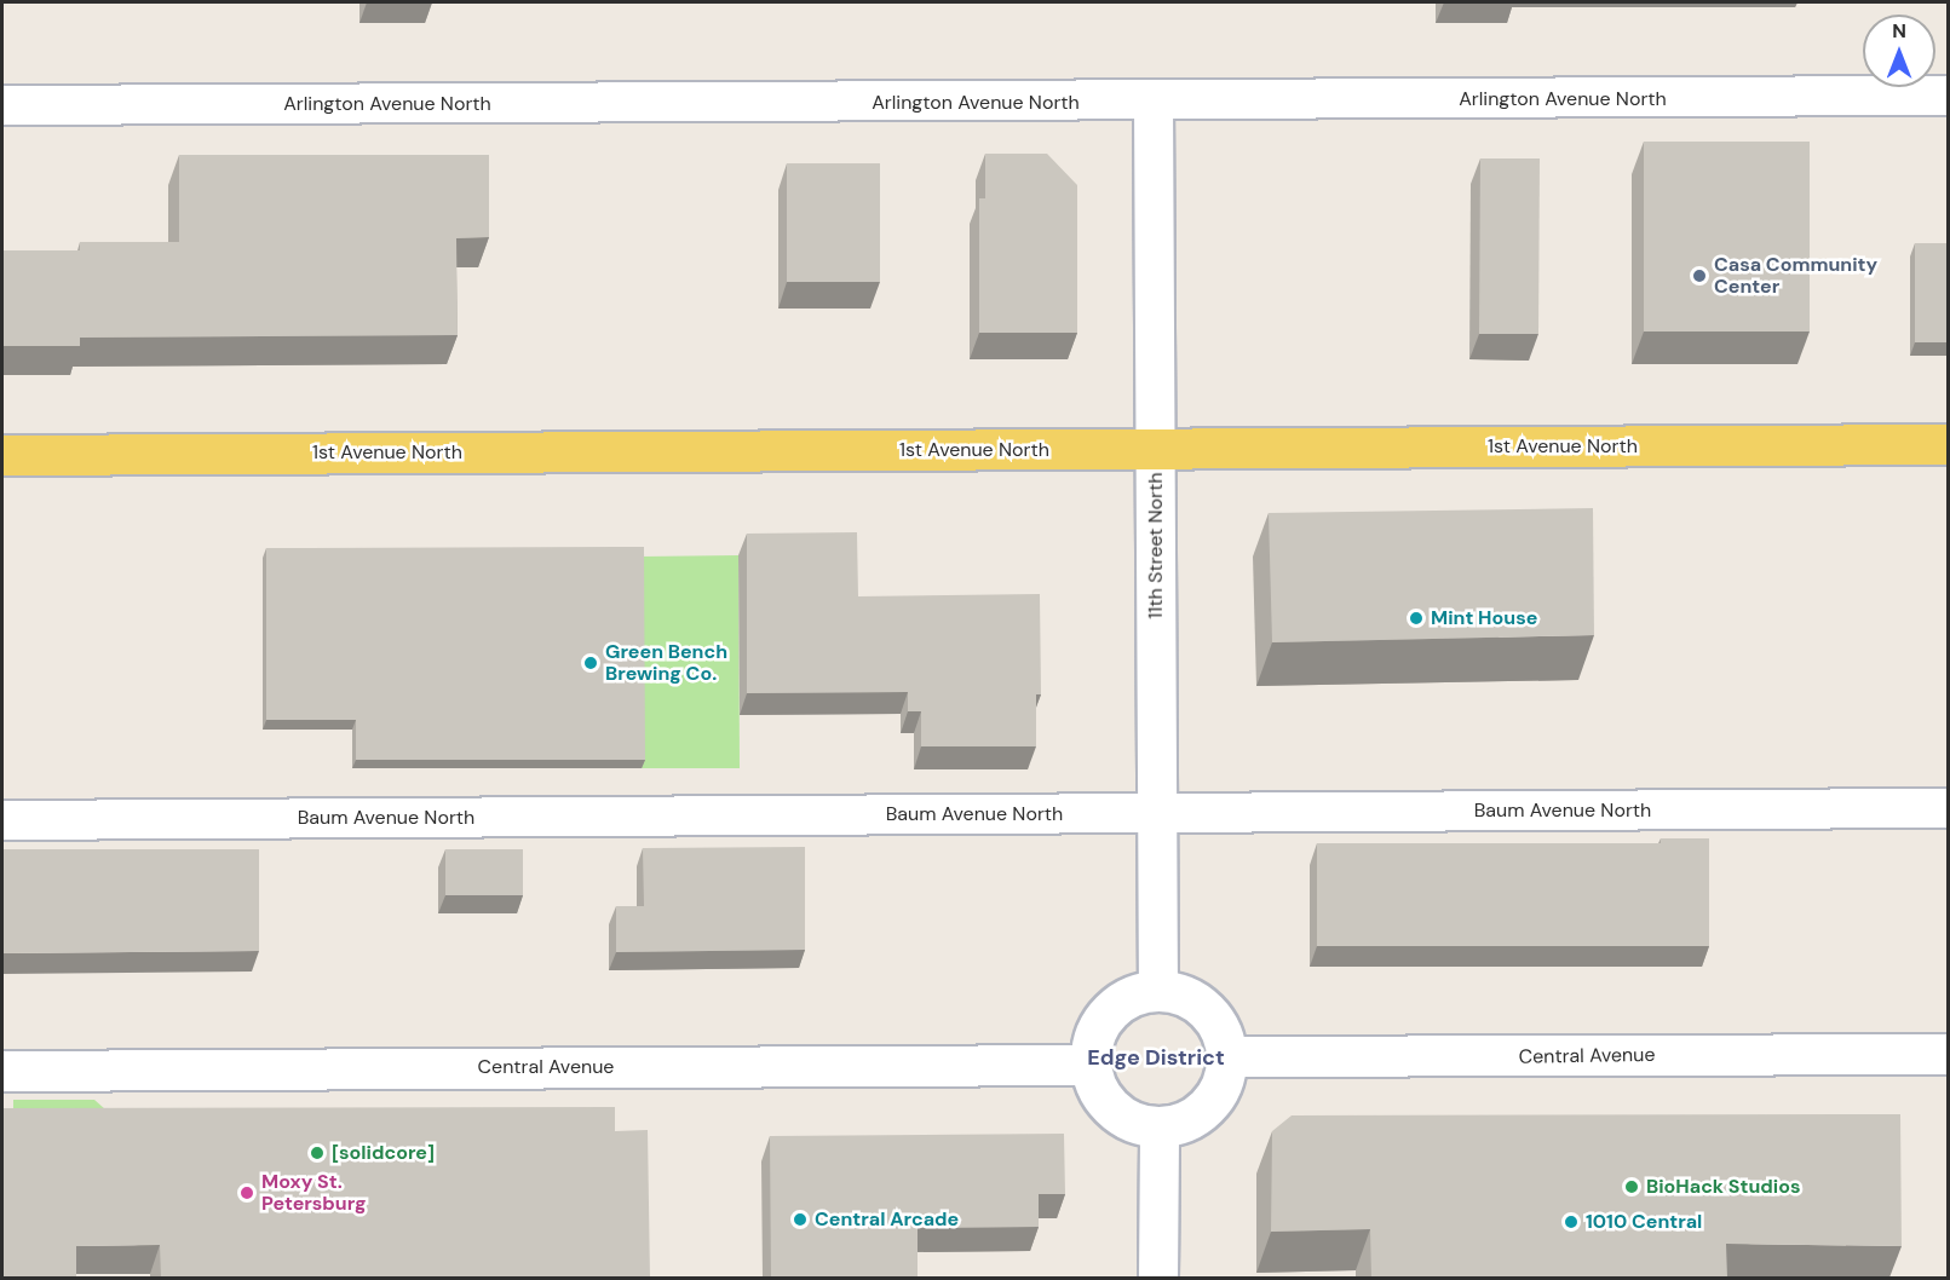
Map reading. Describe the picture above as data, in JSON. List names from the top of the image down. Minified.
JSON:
{"streets":{"main road":["1st Avenue North"],"street":["Arlington Avenue North","11th Street North","Baum Avenue North","Central Avenue"]},"crossings":[["Arlington Avenue North","11th Street North"],["1st Avenue North","11th Street North"],["11th Street North","Baum Avenue North"],["11th Street North","Central Avenue"]],"districts":["Edge District"],"places":["Casa Community Center","Mint House","Green Bench Brewing Co.","[solidcore]","BioHack Studios","Moxy St. Petersburg","Central Arcade","1010 Central"],"north":"top"}
